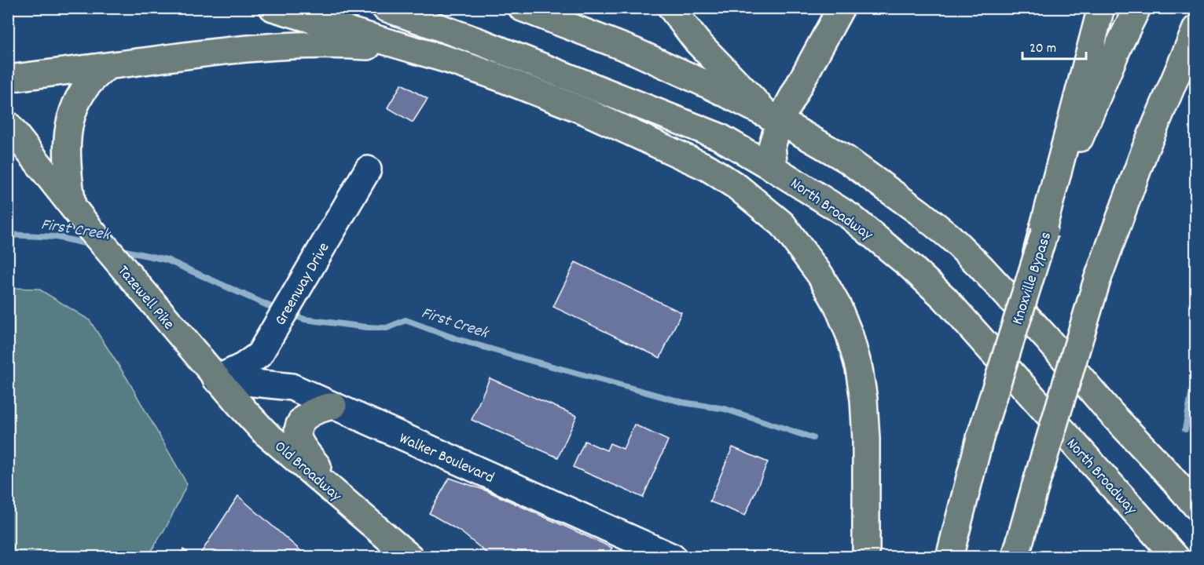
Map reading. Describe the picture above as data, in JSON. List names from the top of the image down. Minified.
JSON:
{"streets":{"main road":["North Broadway","Knoxville Bypass","Tazewell Pike","Old Broadway"],"street":["Greenway Drive","Walker Boulevard"]},"crossings":[["Greenway Drive","Tazewell Pike"],["Greenway Drive","Walker Boulevard"],["Greenway Drive","Old Broadway"],["Tazewell Pike","Walker Boulevard"],["Tazewell Pike","Old Broadway"],["Walker Boulevard","Old Broadway"]],"water":["First Creek"],"scale_bar":"20 m"}
